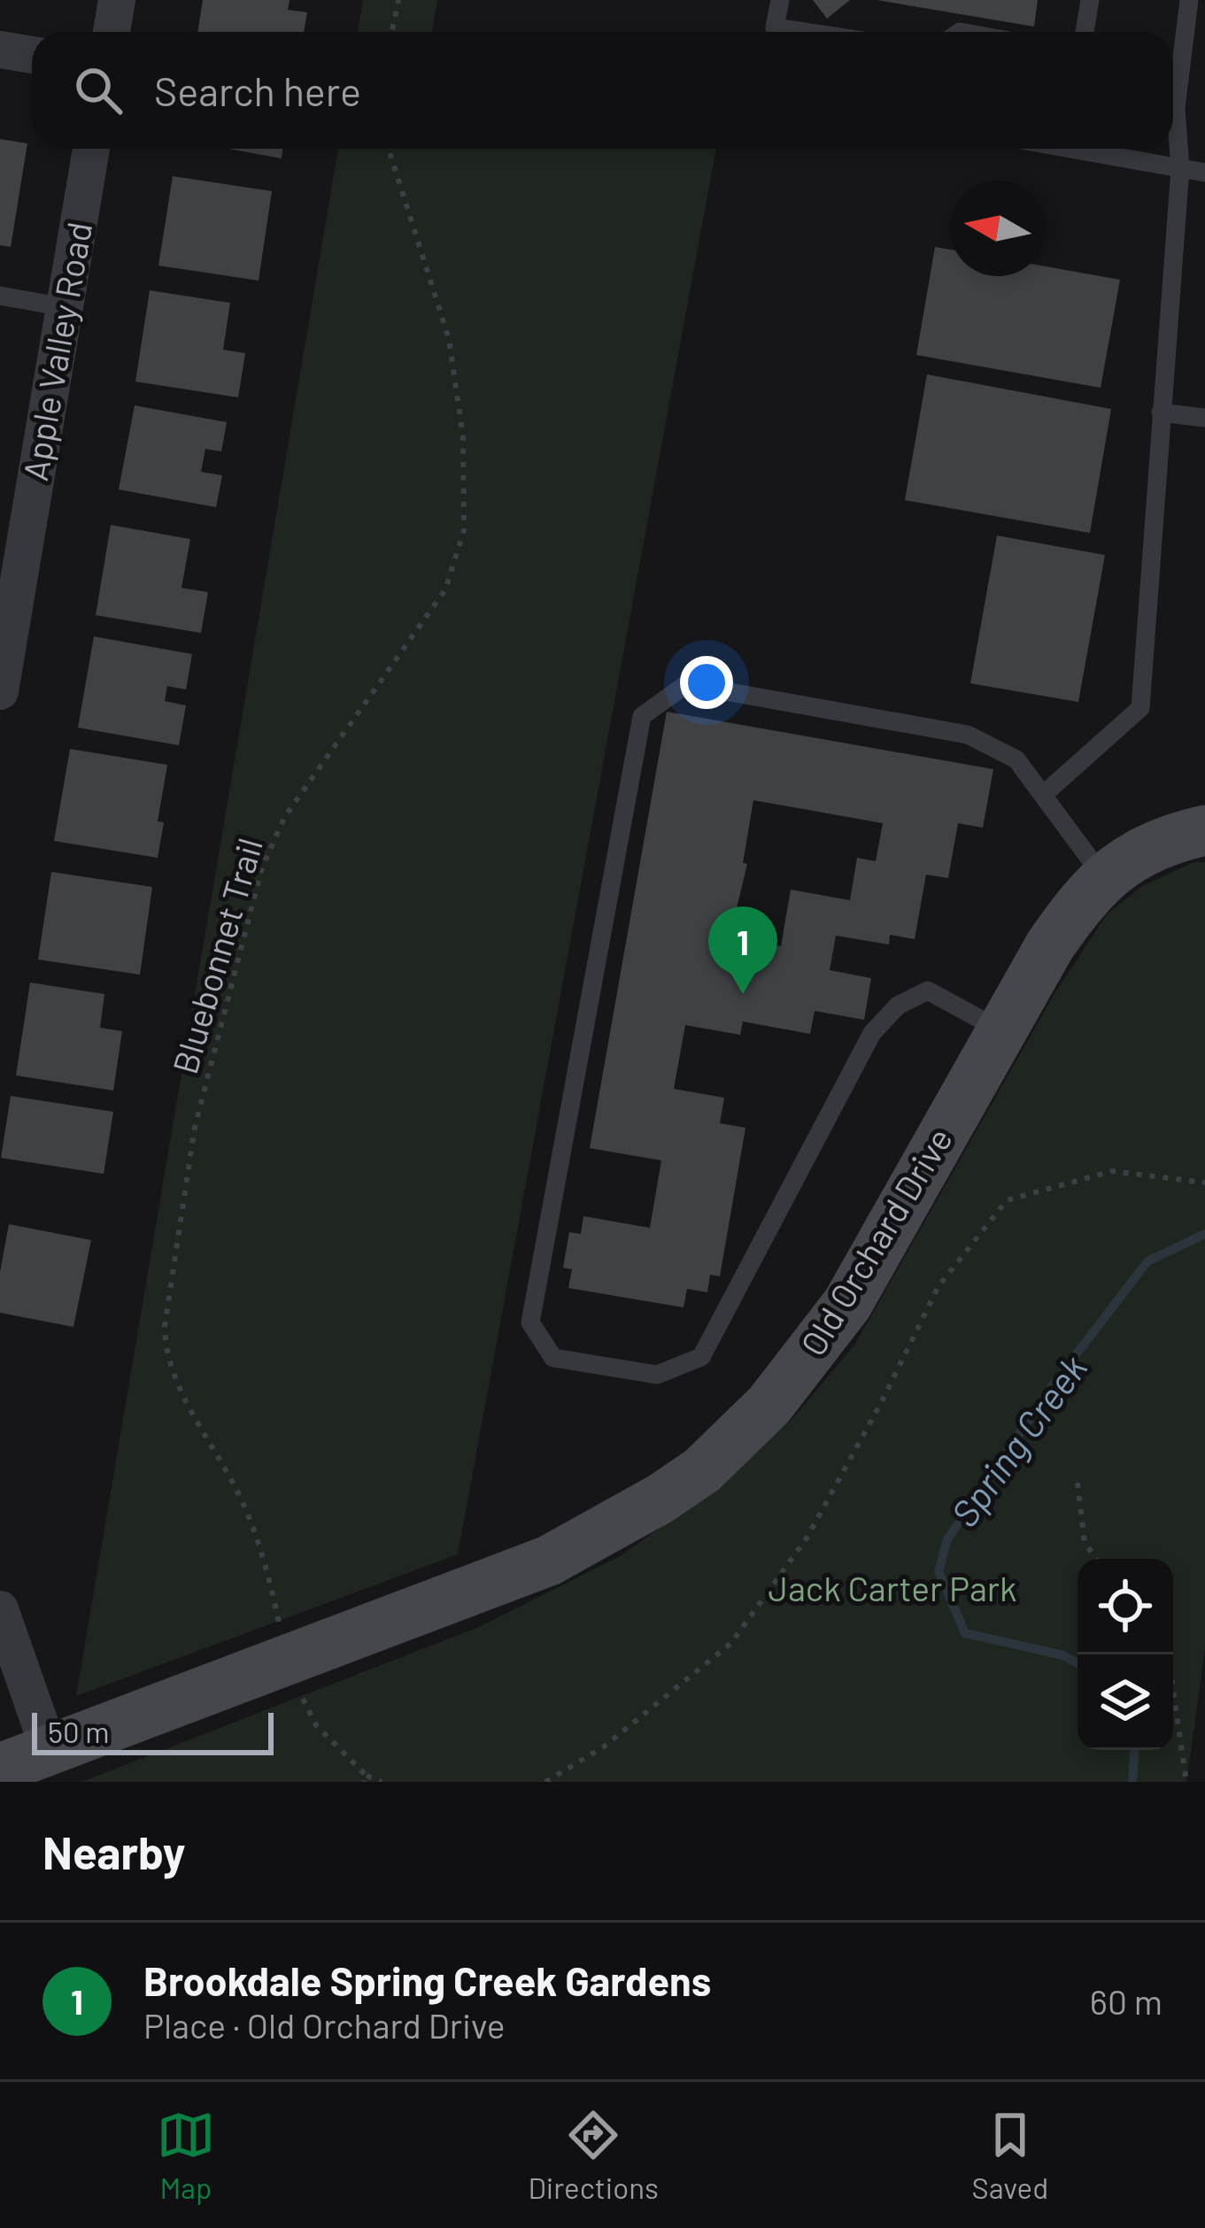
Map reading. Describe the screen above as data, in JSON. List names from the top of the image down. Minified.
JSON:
{"streets":{"street":["Apple Valley Road","Old Orchard Drive"],"path":["Bluebonnet Trail"]},"water":["Spring Creek"],"parks":["Jack Carter Park"],"scale_bar":"50 m","north":"left","page":{"search":"Search here","pins":"1","scale":"50 m","heading":"Nearby","list":[{"mark":"1","name":"Brookdale Spring Creek Gardens","note":"Place · Old Orchard Drive","value":"60 m"}],"nav":["Map","Directions","Saved"]}}
